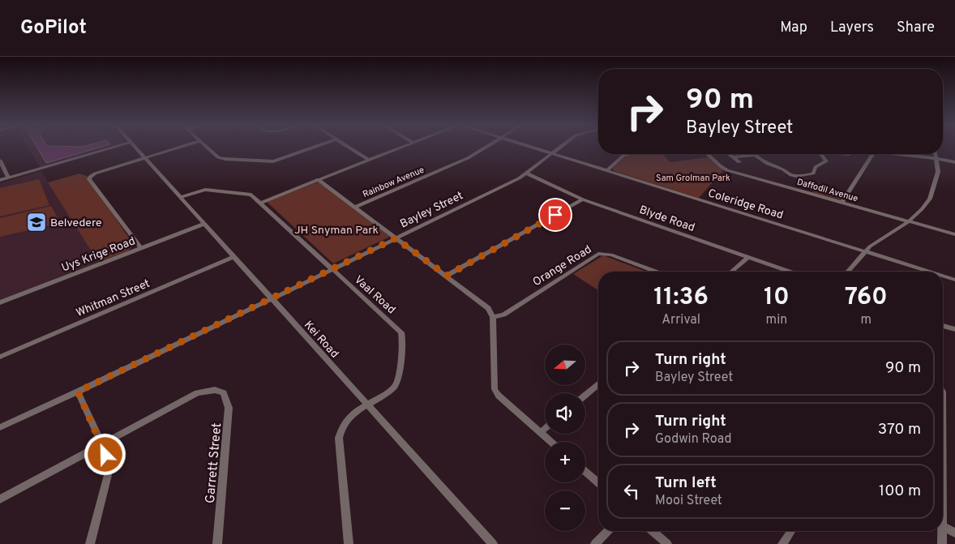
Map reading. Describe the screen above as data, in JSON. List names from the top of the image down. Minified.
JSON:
{"streets":{"street":["Rainbow Avenue","Daffodil Avenue","Coleridge Road","Bayley Street","Blyde Road","Uys Krige Road","Orange Road","Vaal Road","Whitman Street","Kei Road","Garrett Street"]},"crossings":[["Coleridge Road","Bayley Street"],["Bayley Street","Blyde Road"],["Bayley Street","Vaal Road"],["Bayley Street","Kei Road"],["Uys Krige Road","Kei Road"],["Vaal Road","Kei Road"],["Whitman Street","Kei Road"]],"parks":["Sam Grolman Park","JH Snyman Park"],"places":{"school or university":["Belvedere"]},"north":"left","page":{"header":"GoPilot","nav":["Map","Layers","Share"],"turn":["90 m","Bayley Street"],"eta":["11:36","Arrival","10","min","760","m"],"list":[{"name":"Turn right","note":"Bayley Street","value":"90 m"},{"name":"Turn right","note":"Godwin Road","value":"370 m"},{"name":"Turn left","note":"Mooi Street","value":"100 m"}],"map_buttons":["+","−"]}}
